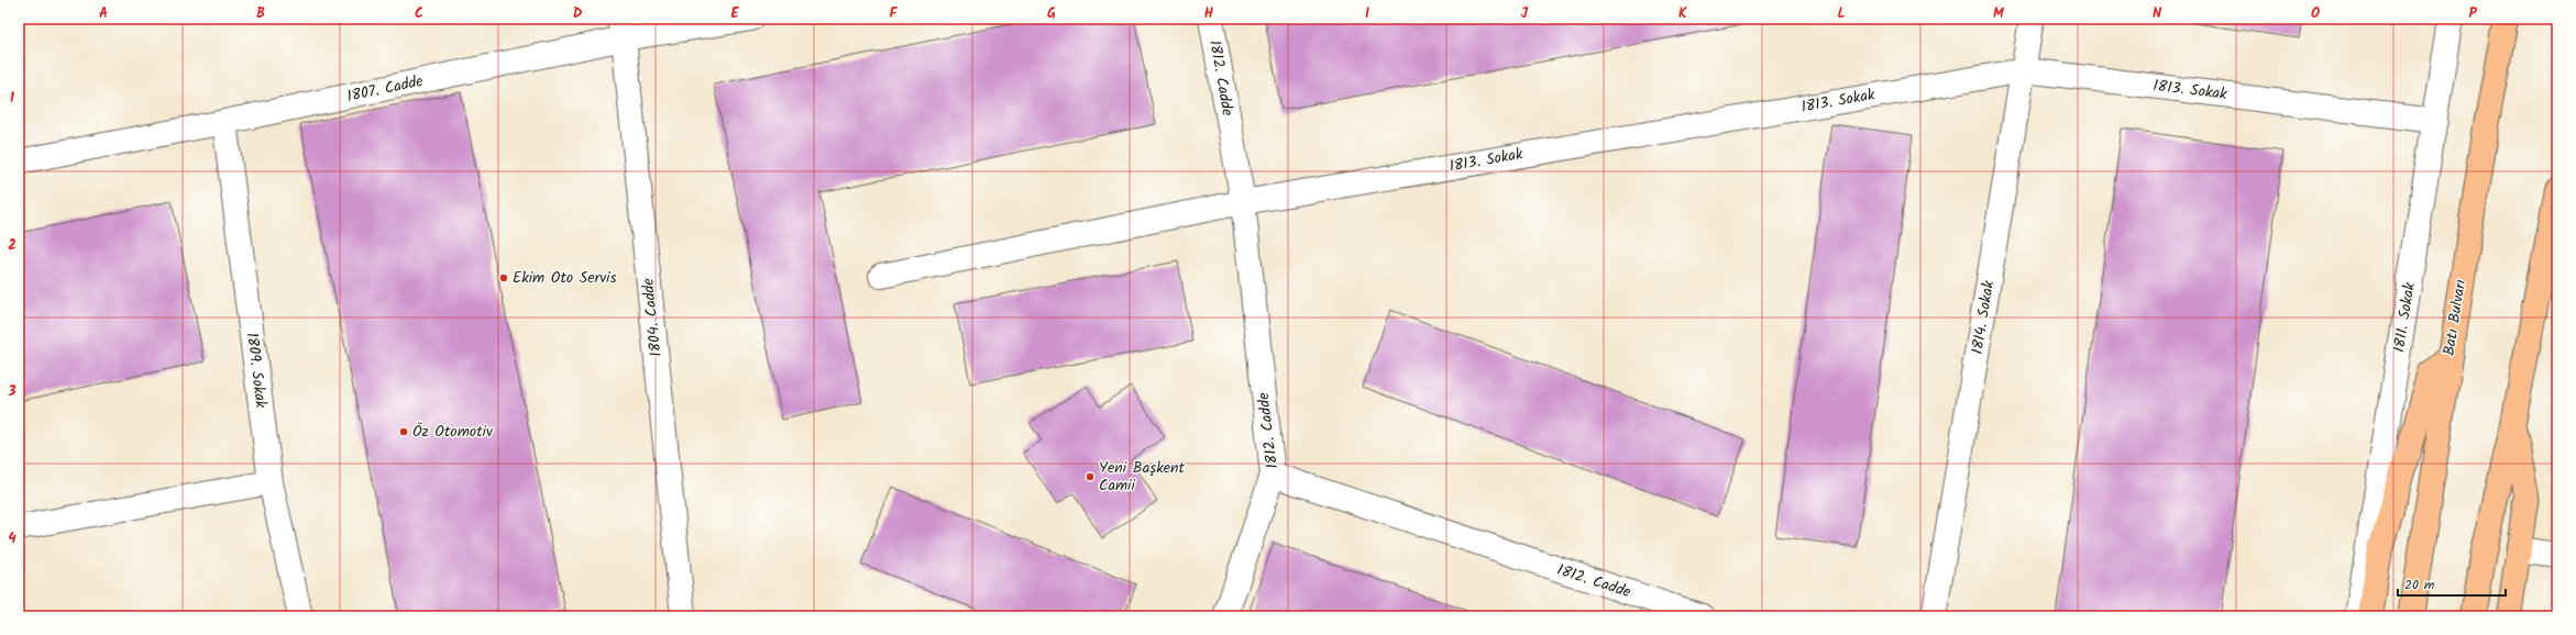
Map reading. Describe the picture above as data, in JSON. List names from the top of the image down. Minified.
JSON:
{"streets":{"main road":["Batı Bulvarı"],"street":["1812. Cadde","1807. Cadde","1813. Sokak","1804. Cadde","1814. Sokak","1811. Sokak","1809. Sokak"]},"crossings":[["1812. Cadde","1813. Sokak"],["1807. Cadde","1804. Cadde"],["1807. Cadde","1809. Sokak"],["1813. Sokak","1814. Sokak"],["1813. Sokak","1811. Sokak"]],"places":["Ekim Oto Servis","Öz Otomotiv","Yeni Başkent Camii"],"scale_bar":"20 m","grid":{"columns":["A","B","C","D","E","F","G","H","I","J","K","L","M","N","O","P"],"rows":["1","2","3","4"]}}
